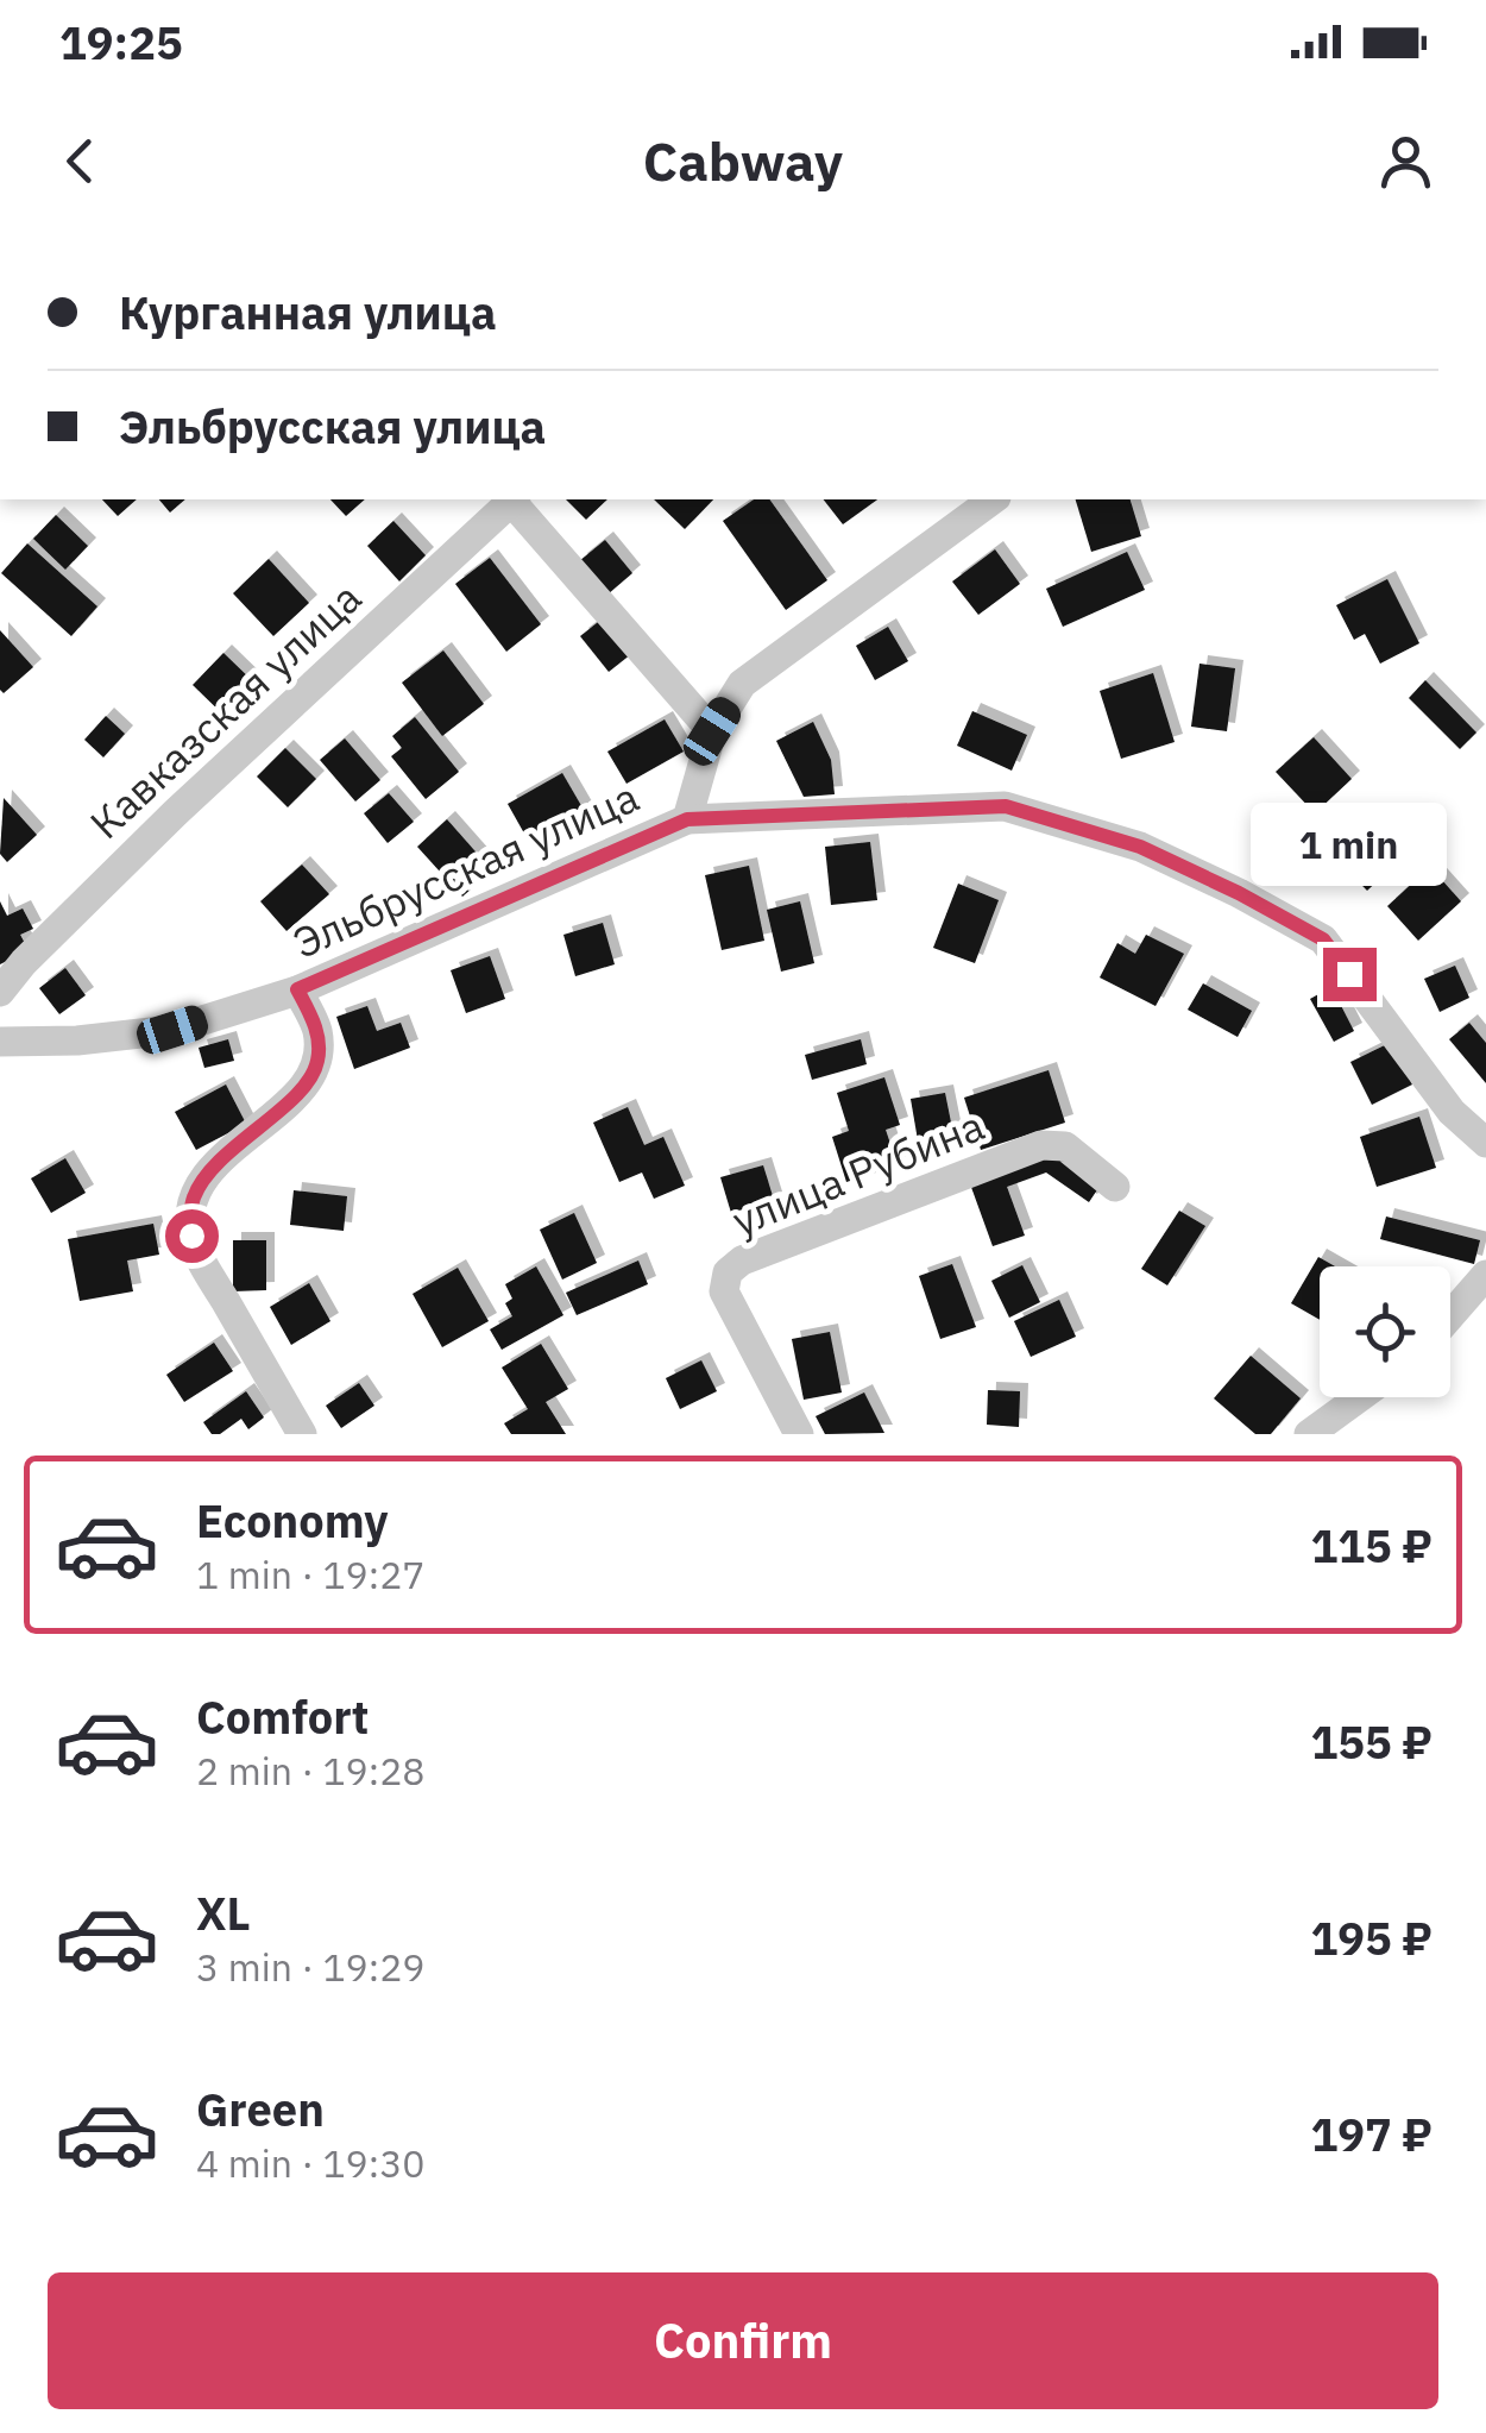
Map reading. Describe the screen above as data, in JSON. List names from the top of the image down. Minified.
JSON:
{"streets":{"street":["Кавказская улица","Эльбрусская улица","улица Рубина"]},"page":{"status":"19:25","header":"Cabway","banner":["Курганная улица","Эльбрусская улица"],"bubble":"1 min","list":[{"name":"Economy","note":"1 min · 19:27","value":"115 ₽"},{"name":"Comfort","note":"2 min · 19:28","value":"155 ₽"},{"name":"XL","note":"3 min · 19:29","value":"195 ₽"},{"name":"Green","note":"4 min · 19:30","value":"197 ₽"}],"buttons":"Confirm"}}
